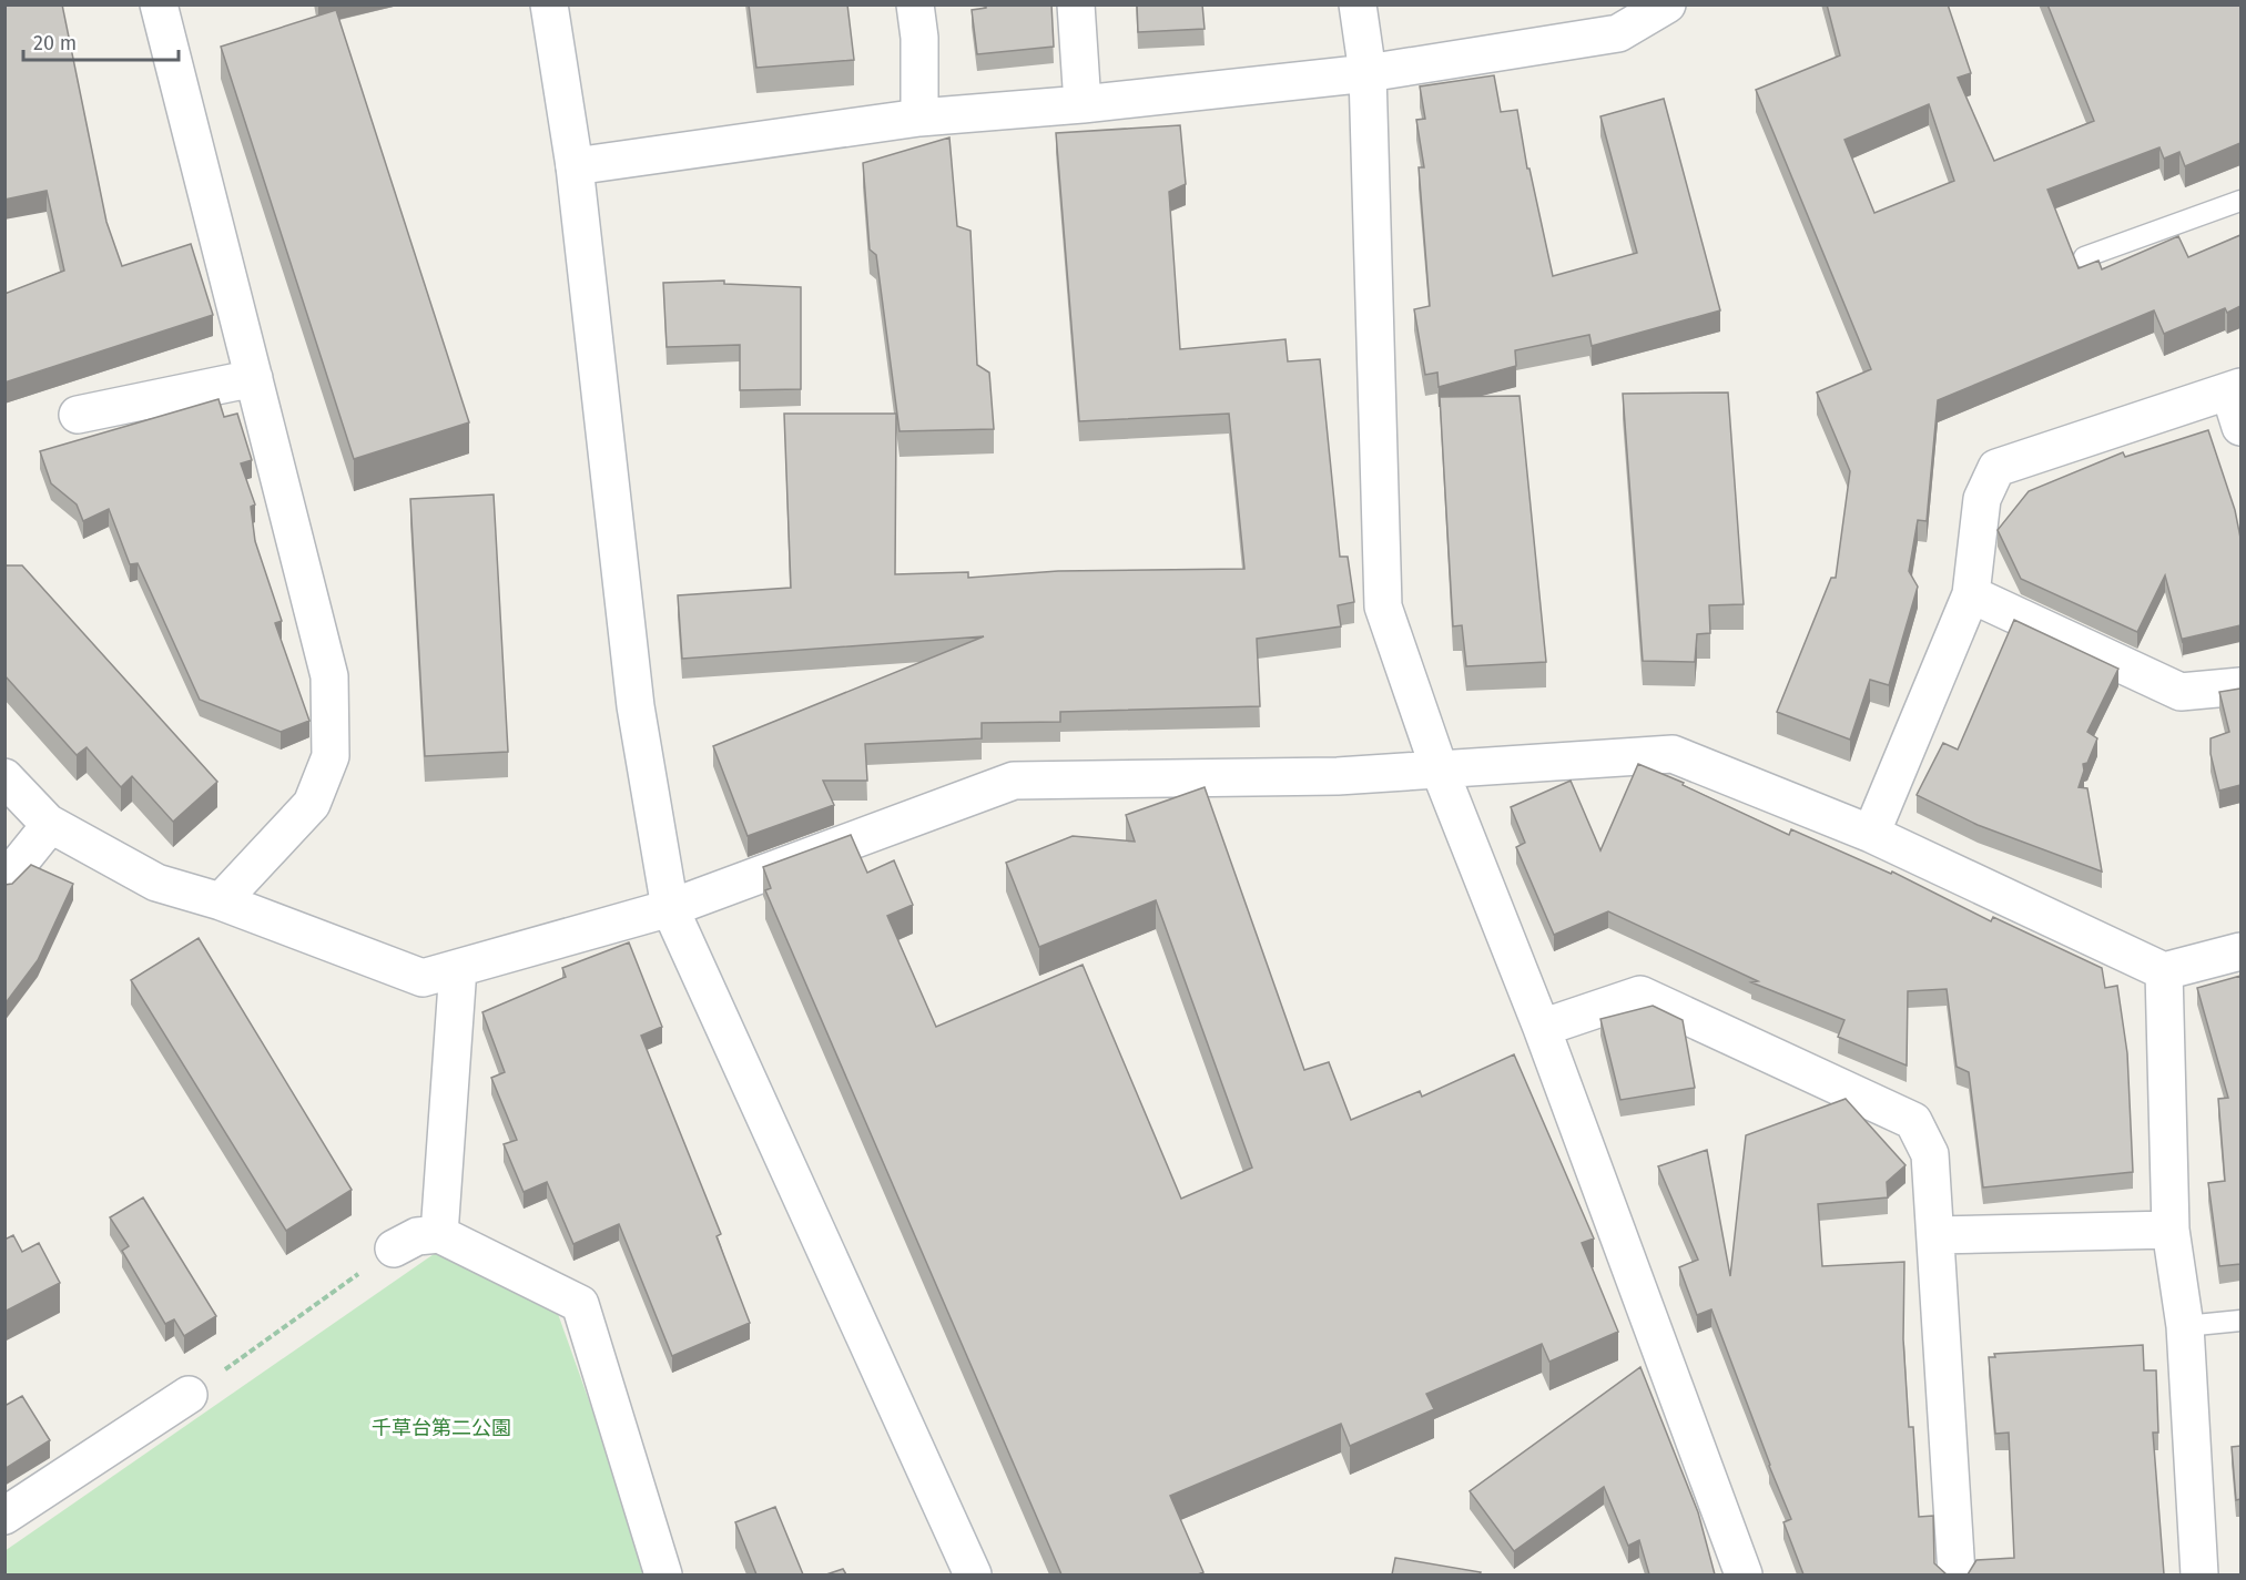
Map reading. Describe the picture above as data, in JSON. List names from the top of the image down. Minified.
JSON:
{"parks":["千草台第二公園"],"scale_bar":"20 m"}
